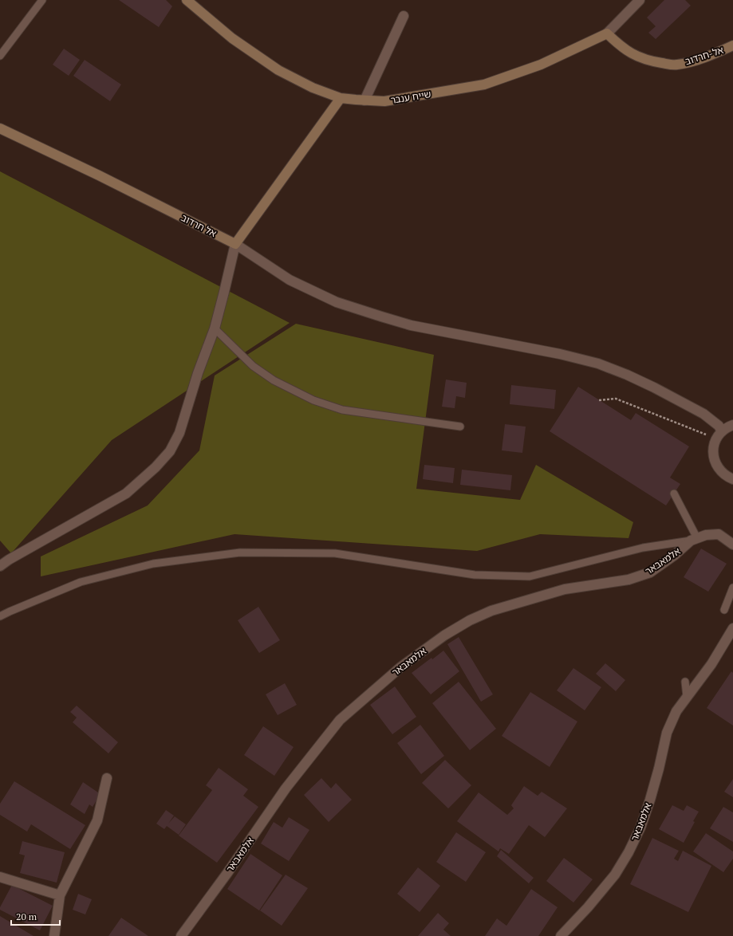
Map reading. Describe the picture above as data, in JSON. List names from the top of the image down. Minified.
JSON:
{"streets":{"street":["אל-חרדוב","שייח ענבר","אל חרדוב","אלמאבאר"]},"crossings":[["אל-חרדוב","שייח ענבר"]],"scale_bar":"20 m"}
